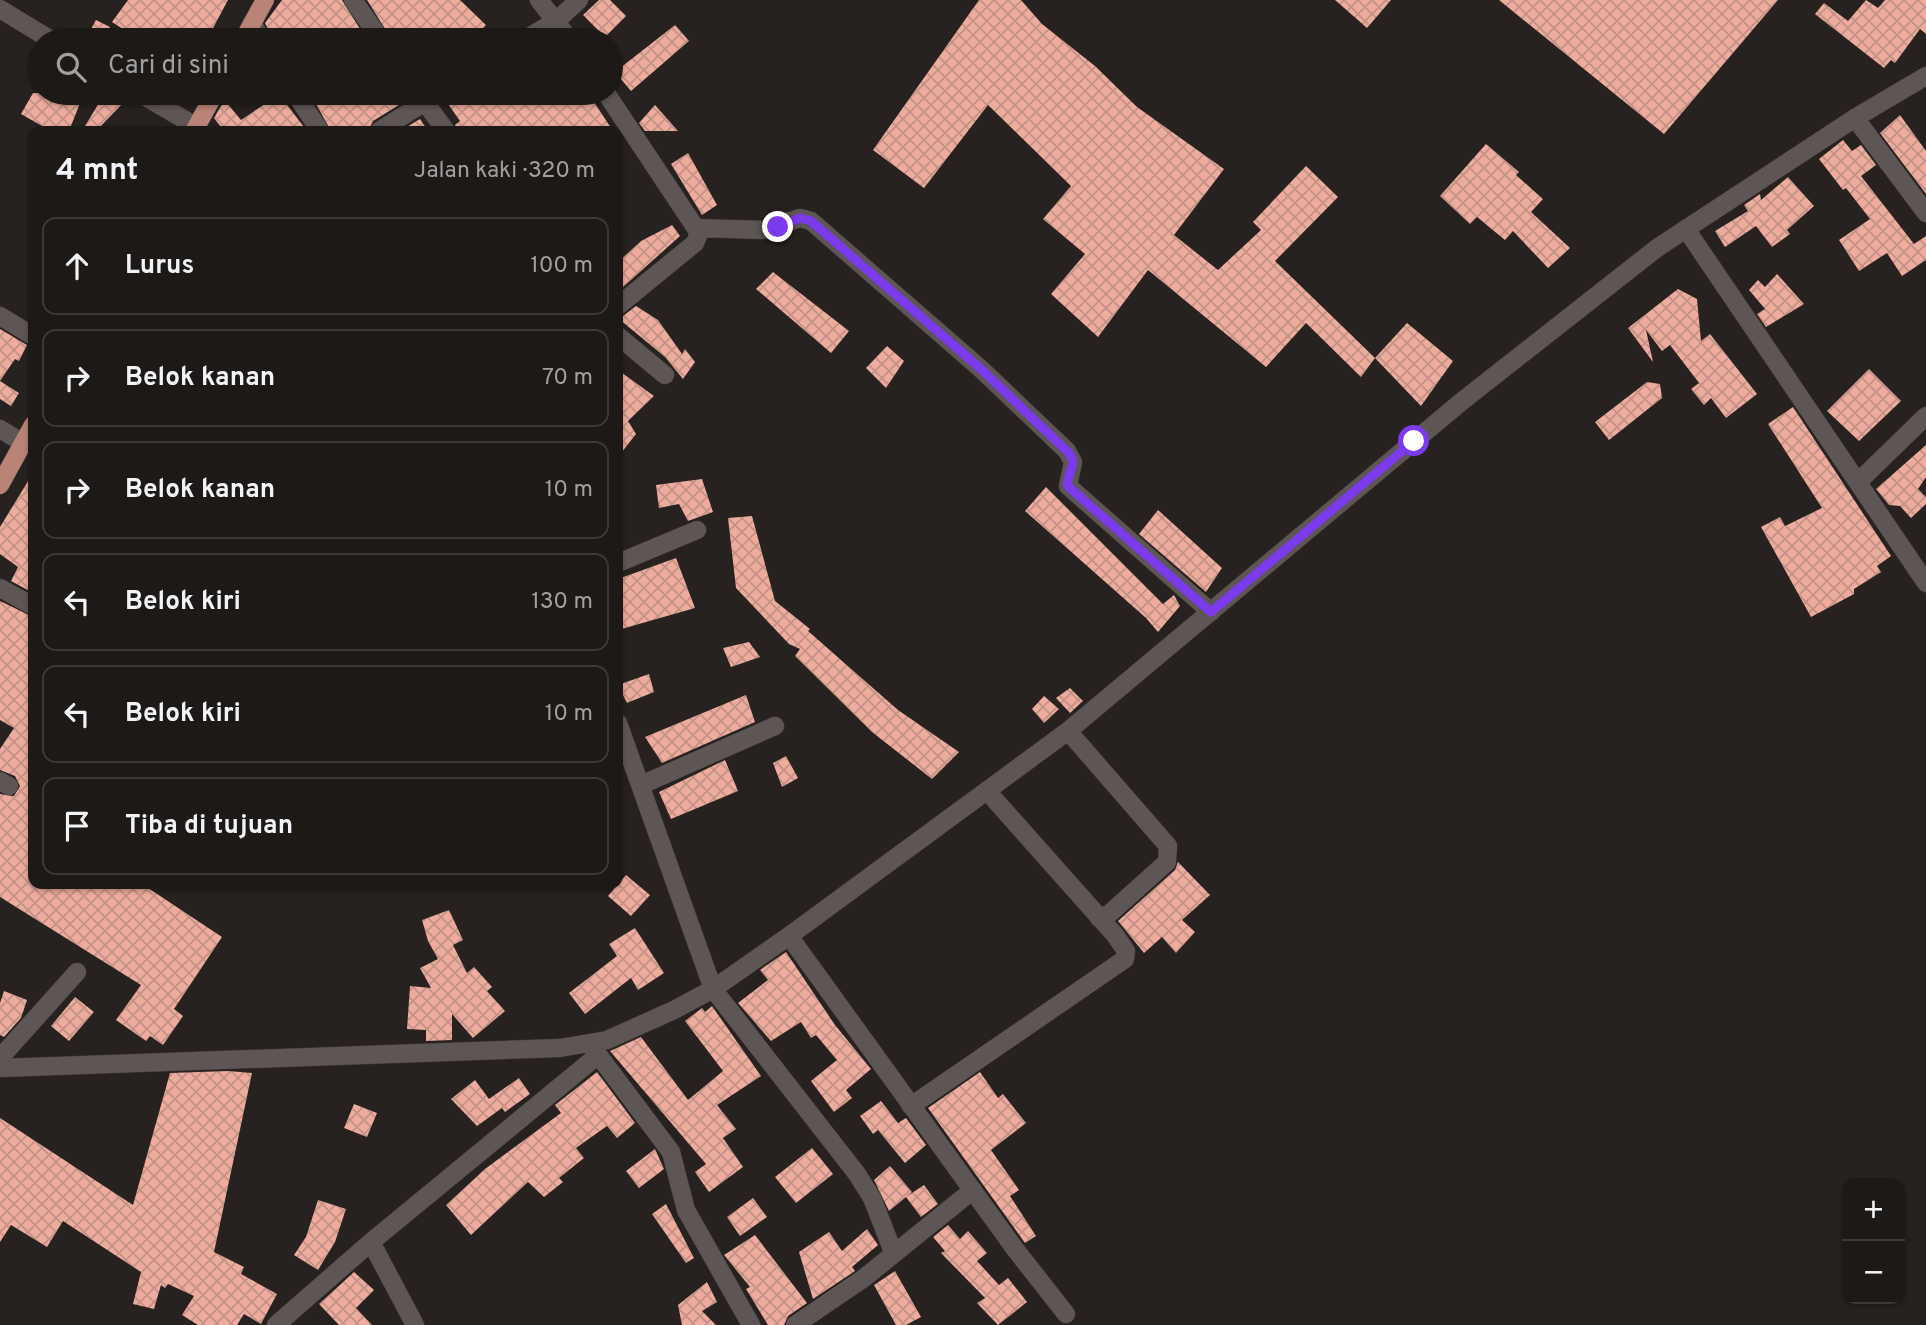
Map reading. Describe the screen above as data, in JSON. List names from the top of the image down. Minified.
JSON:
{"page":{"search":"Cari di sini","heading":["4 mnt","Jalan kaki · 320 m"],"list":[["Lurus","100 m"],["Belok kanan","70 m"],["Belok kanan","10 m"],["Belok kiri","130 m"],["Belok kiri","10 m"],"Tiba di tujuan"],"map_buttons":["+","−"]}}
